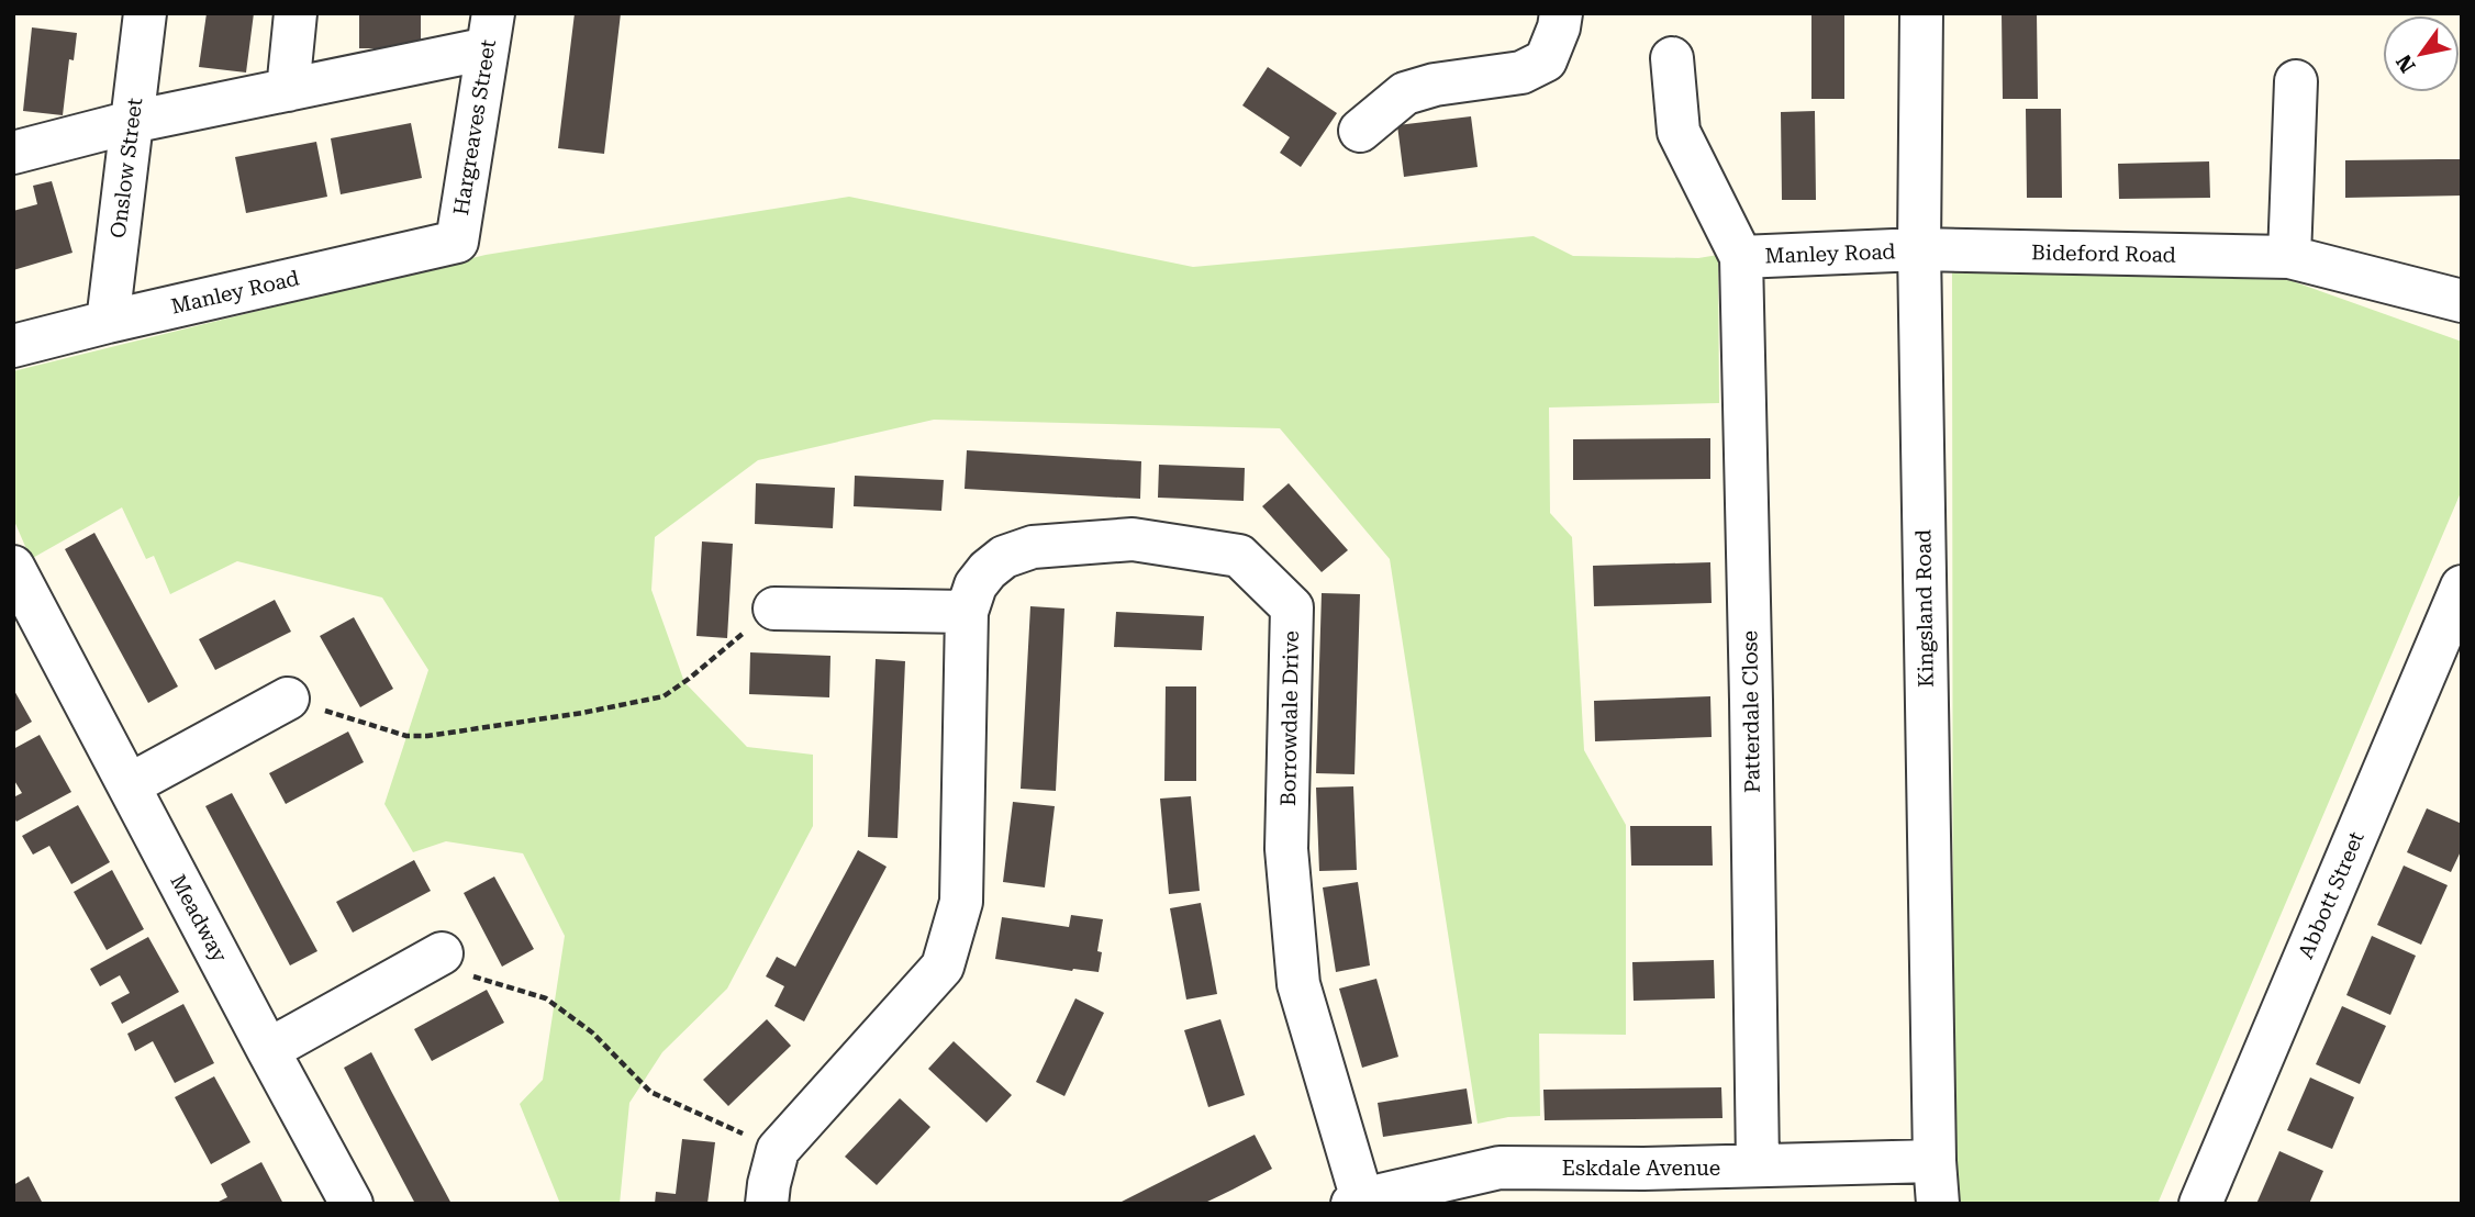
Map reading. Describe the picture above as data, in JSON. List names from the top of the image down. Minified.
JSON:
{"streets":{"street":["Hargreaves Street","Onslow Street","Manley Road","Bideford Road","Kingsland Road","Patterdale Close","Borrowdale Drive","Abbott Street","Meadway","Eskdale Avenue"]},"crossings":[["Hargreaves Street","Manley Road"],["Onslow Street","Manley Road"],["Manley Road","Bideford Road"],["Manley Road","Kingsland Road"],["Manley Road","Patterdale Close"],["Bideford Road","Kingsland Road"],["Kingsland Road","Eskdale Avenue"],["Patterdale Close","Eskdale Avenue"],["Borrowdale Drive","Eskdale Avenue"]],"north":"bottom left"}
